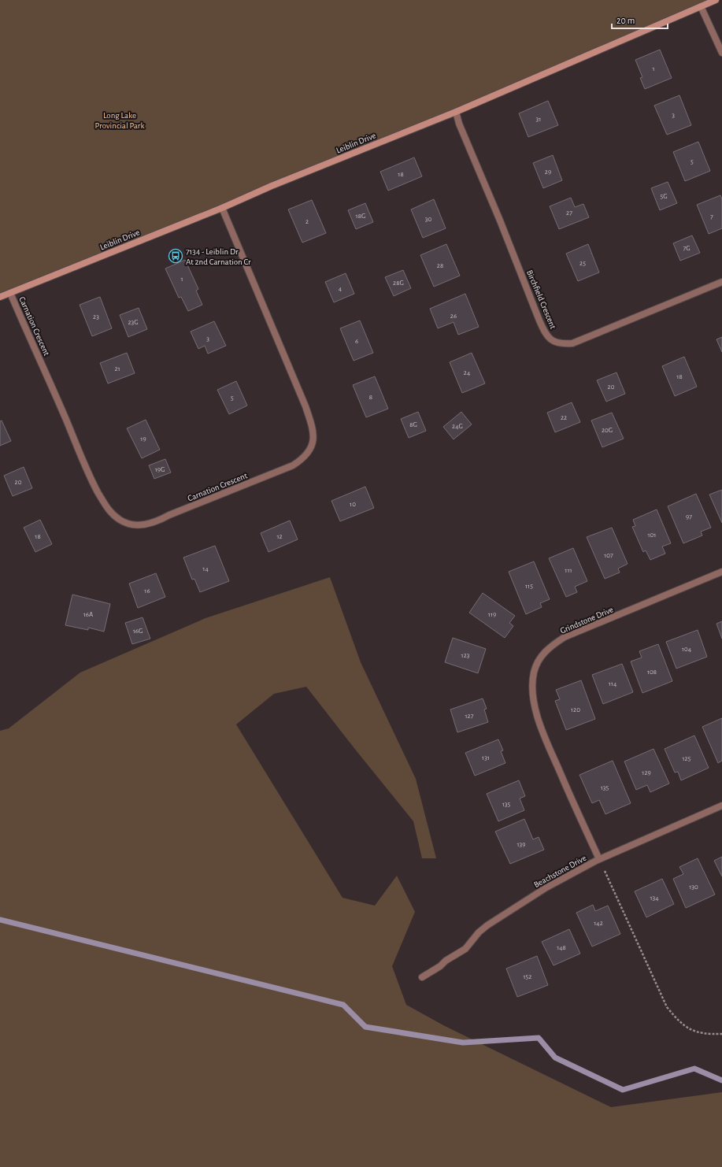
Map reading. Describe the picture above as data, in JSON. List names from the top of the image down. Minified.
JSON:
{"streets":{"street":["Leiblin Drive","Birchfield Crescent","Carnation Crescent","Grindstone Drive","Beachstone Drive"]},"crossings":[["Leiblin Drive","Birchfield Crescent"],["Leiblin Drive","Carnation Crescent"],["Grindstone Drive","Beachstone Drive"]],"parks":["Long Lake Provincial Park"],"places":{"bus stop":["7134 - Leiblin Dr At 2nd Carnation Cr"]},"house_numbers":["1","3","31","5","29","18","5G","27","18G","7","30","2","7G","25","28","1","28G","4","26","23","23G","3","6","21","24","18","20","8","5","22","8G","24G","20G","19","19G","20","10","97","101","18","12","107","14","111","115","16","16A","119","16G","104","123","108","114","120","127","131","125","129","135","135","139","130","134","142","148","152"],"scale_bar":"20 m"}
